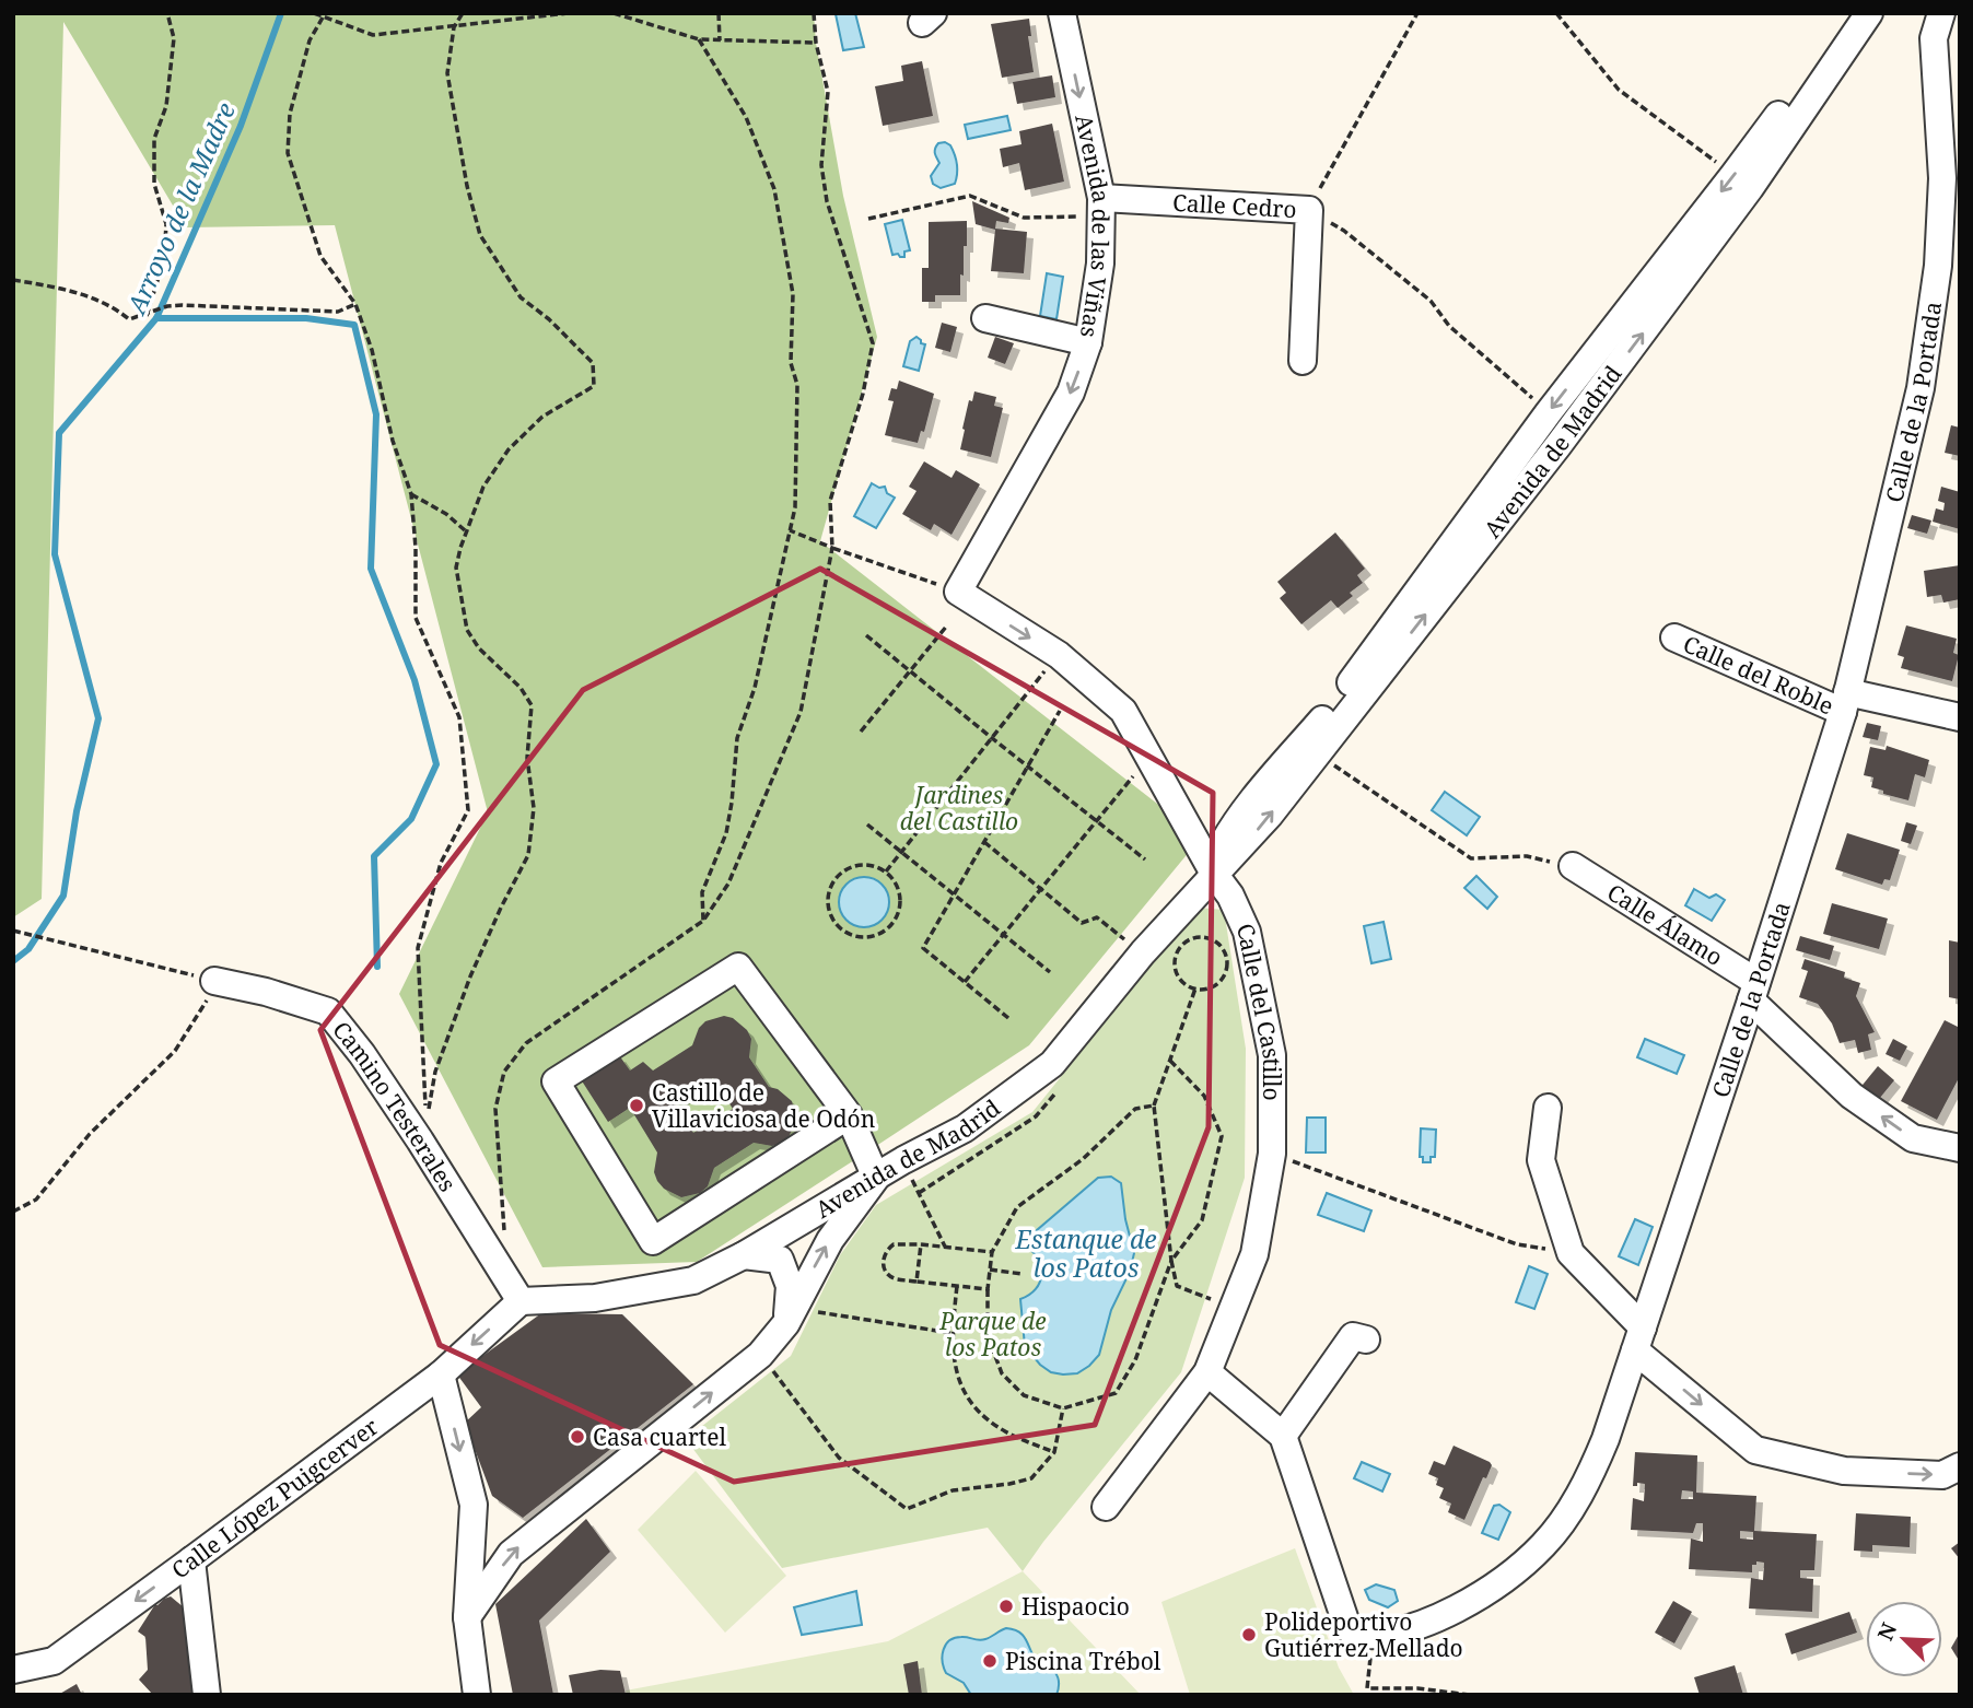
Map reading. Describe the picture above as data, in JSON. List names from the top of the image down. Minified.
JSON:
{"streets":{"street":["Calle Cedro","Avenida de las Viñas","Calle de la Portada","Avenida de Madrid","Calle del Roble","Calle Álamo","Calle del Castillo","Camino Testerales","Calle López Puigcerver"]},"crossings":[["Calle Cedro","Avenida de las Viñas"],["Avenida de las Viñas","Calle del Castillo"],["Calle de la Portada","Calle del Roble"],["Calle de la Portada","Calle Álamo"],["Avenida de Madrid","Calle del Castillo"],["Avenida de Madrid","Camino Testerales"],["Avenida de Madrid","Calle López Puigcerver"],["Camino Testerales","Calle López Puigcerver"]],"one_way":["Avenida de las Viñas","Calle Álamo"],"water":["Arroyo de la Madre","Estanque de los Patos"],"parks":["Jardines del Castillo","Parque de los Patos"],"places":["Castillo de Villaviciosa de Odón","Casa cuartel","Hispaocio","Polideportivo Gutiérrez Mellado","Piscina Trébol"],"north":"top left"}
